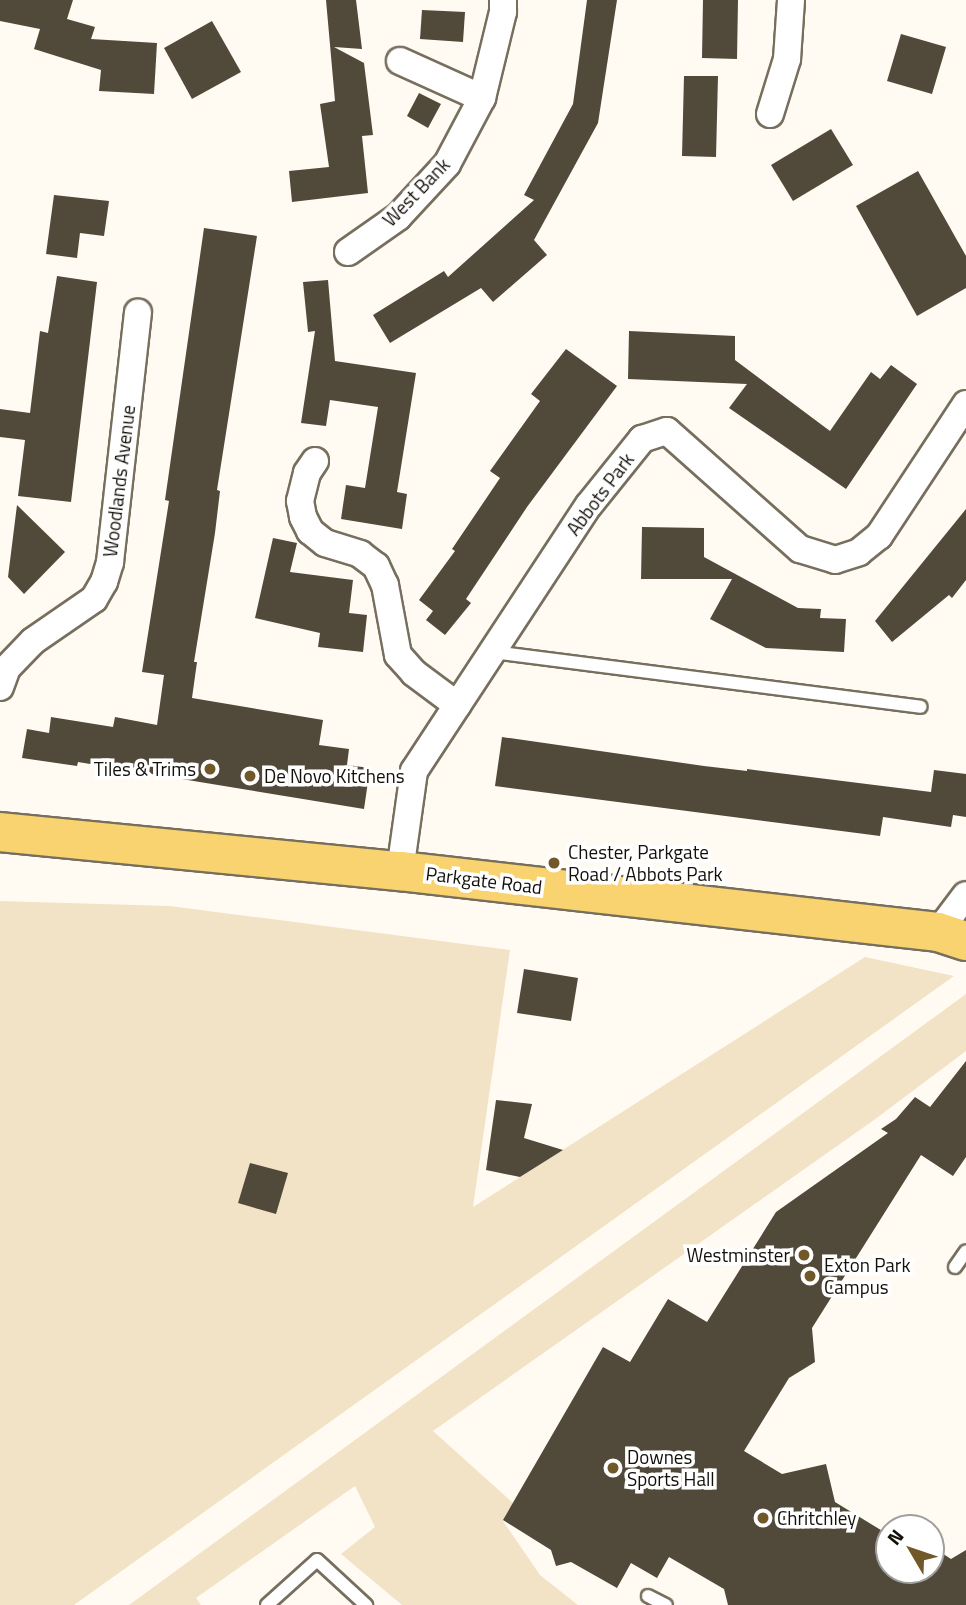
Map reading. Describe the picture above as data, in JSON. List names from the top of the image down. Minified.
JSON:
{"streets":{"main road":["Parkgate Road"],"street":["West Bank","Woodlands Avenue","Abbots Park"]},"crossings":[["Abbots Park","Parkgate Road"]],"places":["Tiles & Trims","De Novo Kitchens","Chester, Parkgate Road / Abbots Park","Westminster","Exton Park Campus","Downes Sports Hall","Chritchley"],"north":"top left"}
